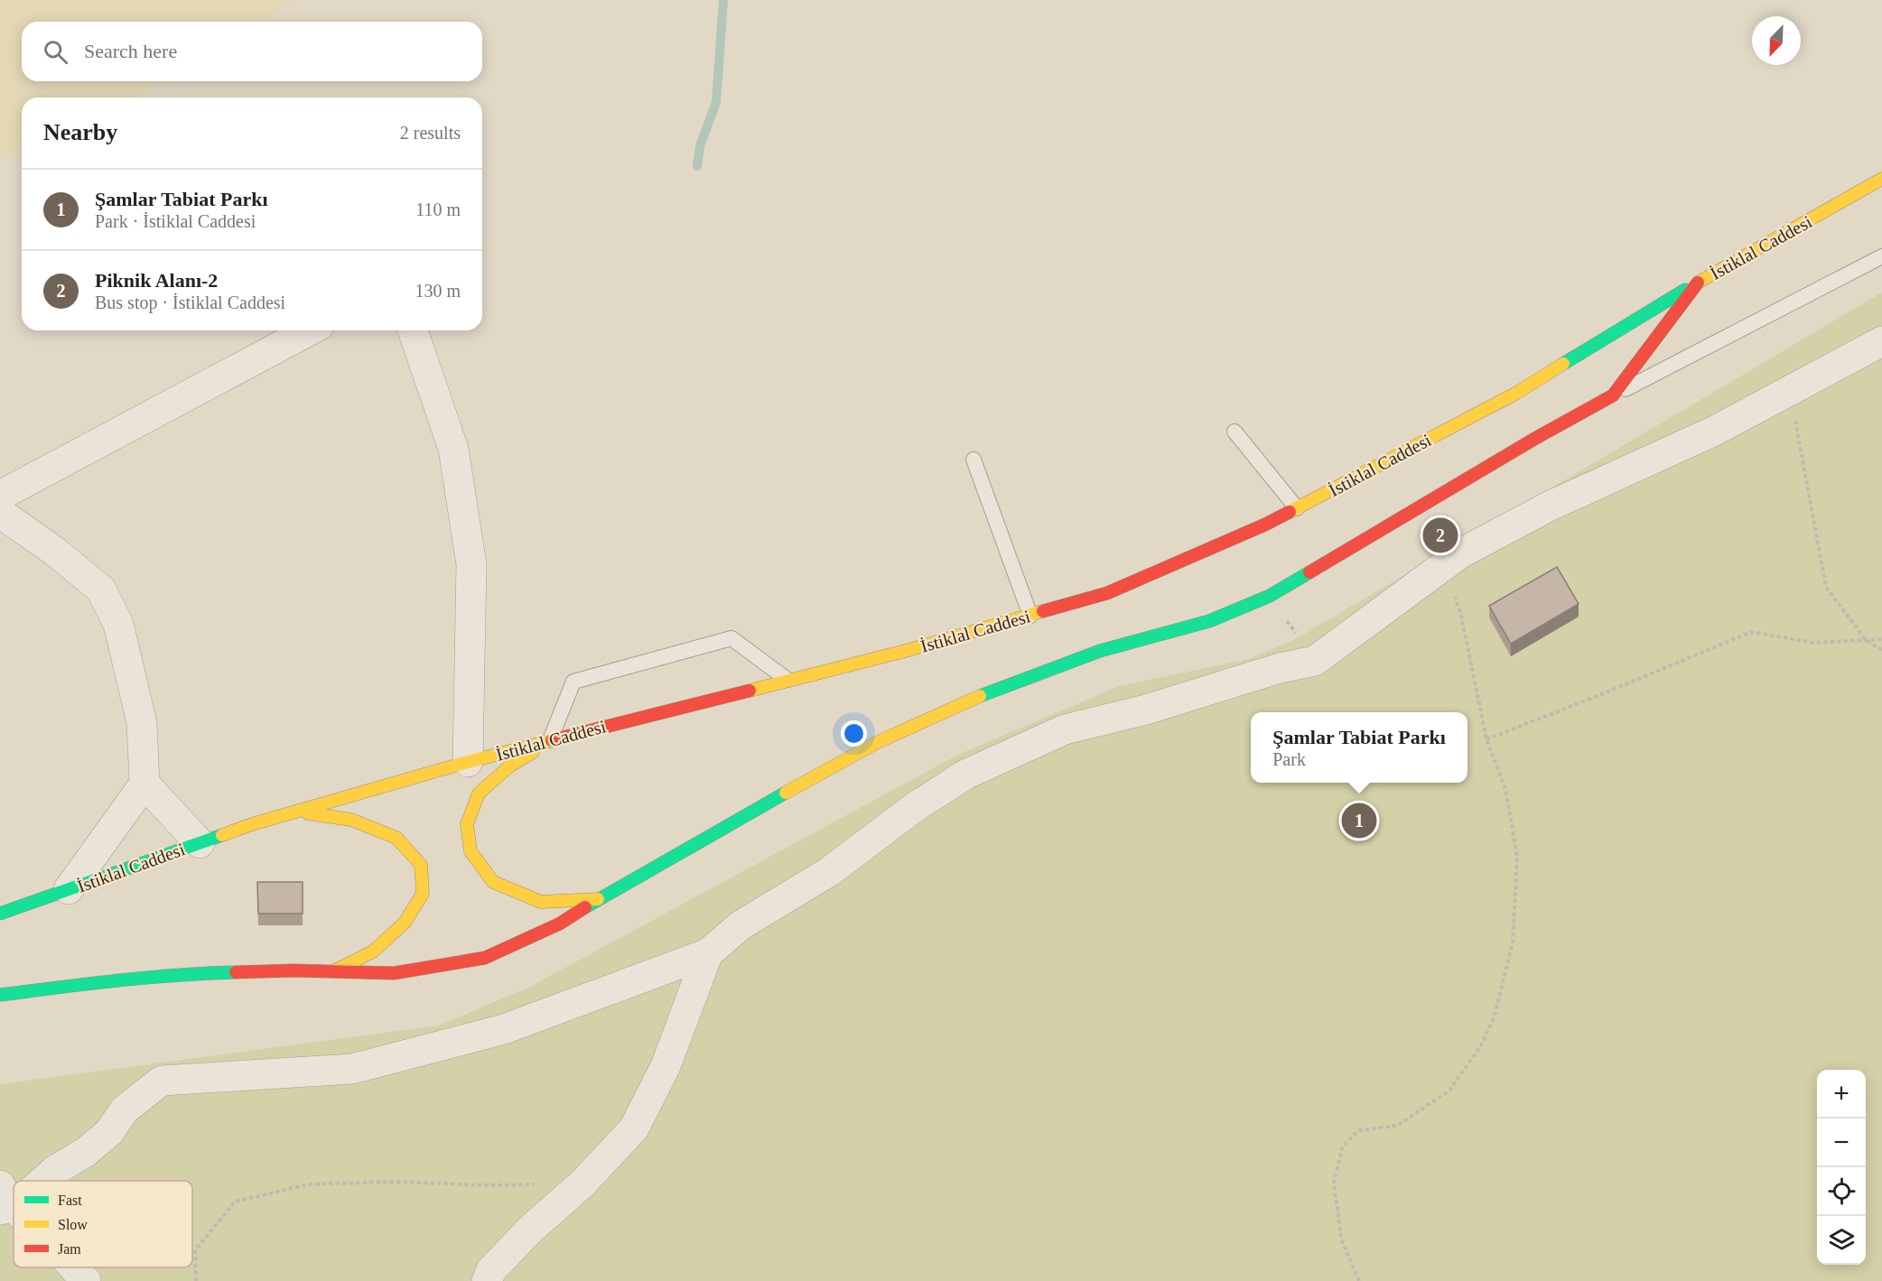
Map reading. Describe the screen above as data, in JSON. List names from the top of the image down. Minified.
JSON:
{"streets":{"main road":["İstiklal Caddesi"]},"legend":["Fast","Slow","Jam"],"north":"bottom left","page":{"search":"Search here","heading":["Nearby","2 results"],"list":[{"mark":"1","name":"Şamlar Tabiat Parkı","note":"Park · İstiklal Caddesi","value":"110 m"},{"mark":"2","name":"Piknik Alanı-2","note":"Bus stop · İstiklal Caddesi","value":"130 m"}],"pins":["2","1"],"popup":["Şamlar Tabiat Parkı","Park"],"map_buttons":["+","−"]}}
